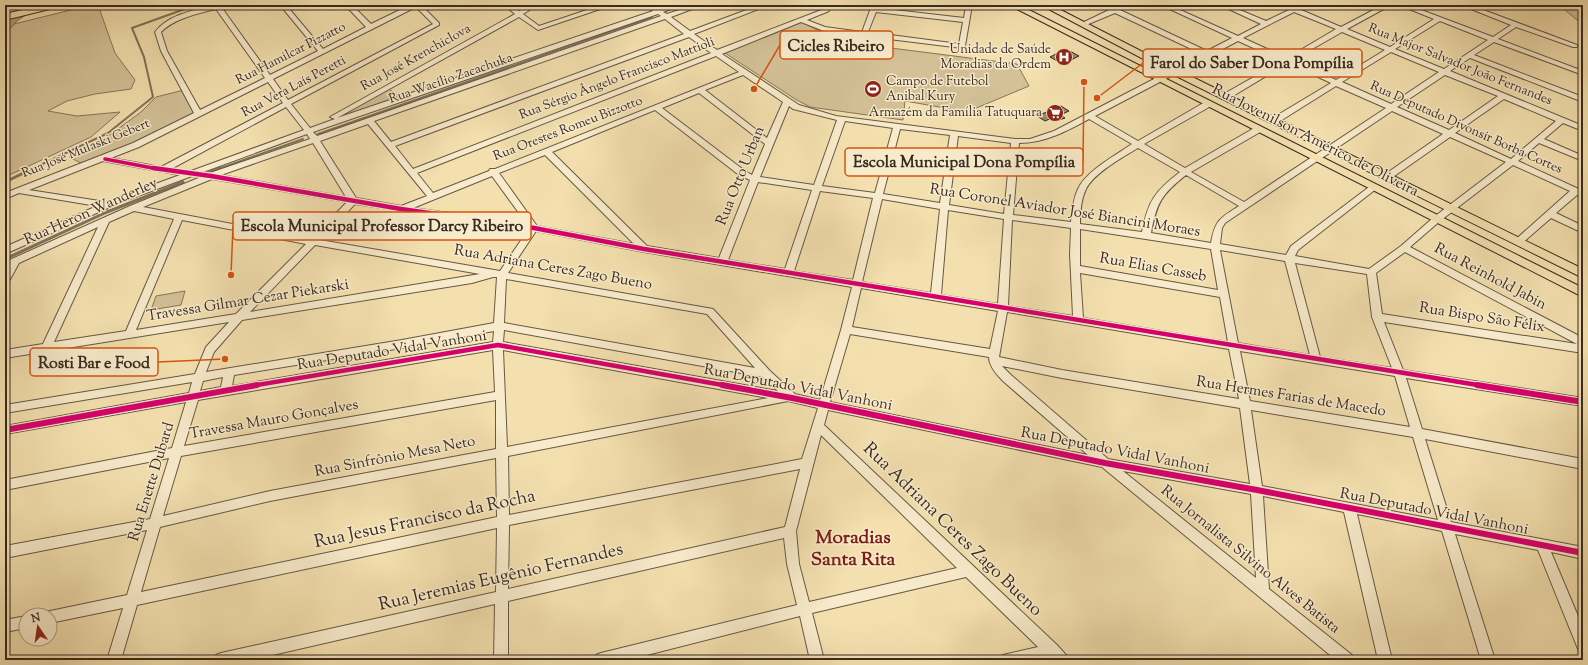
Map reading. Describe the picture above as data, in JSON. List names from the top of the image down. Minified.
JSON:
{"streets":{"main road":["Rua Jovenilson Américo de Oliveira"],"street":["Rua Hamilcar Pizzatto","Rua José Krenchiclova","Rua Major Salvador João Fernandes","Rua Wacílio Zacachuka","Rua Sérgio Ângelo Francisco Mattioli","Rua Vera Laís Peretti","Rua Deputado Divonsir Borba Cortes","Rua Orestes Romeu Bizzotto","Rua José Mulaski Gebert","Rua Otto Urban","Rua Coronel Aviador José Biancini Moraes","Rua Heron Wanderley","Rua Adriana Ceres Zago Bueno","Rua Elias Casseb","Rua Reinhold Jabin","Travessa Gilmar Cezar Piekarski","Rua Bispo São Félix","Rua Deputado Vidal Vanhoni","Rua Hermes Farias de Macedo","Travessa Mauro Gonçalves","Rua Sinfrônio Mesa Neto","Rua Enette Dubard","Rua Jesus Francisco da Rocha","Rua Jornalista Silvino Alves Batista","Rua Jeremias Eugênio Fernandes"]},"crossings":[["Rua Hamilcar Pizzatto","Rua Vera Laís Peretti"],["Rua Hamilcar Pizzatto","Rua José Mulaski Gebert"],["Rua José Krenchiclova","Rua Wacílio Zacachuka"],["Rua Wacílio Zacachuka","Rua Heron Wanderley"],["Rua Otto Urban","Rua Coronel Aviador José Biancini Moraes"],["Rua Heron Wanderley","Rua Adriana Ceres Zago Bueno"],["Rua Adriana Ceres Zago Bueno","Travessa Gilmar Cezar Piekarski"],["Rua Adriana Ceres Zago Bueno","Rua Deputado Vidal Vanhoni"],["Rua Adriana Ceres Zago Bueno","Rua Sinfrônio Mesa Neto"],["Rua Adriana Ceres Zago Bueno","Rua Enette Dubard"],["Travessa Gilmar Cezar Piekarski","Rua Enette Dubard"],["Rua Deputado Vidal Vanhoni","Rua Sinfrônio Mesa Neto"],["Rua Deputado Vidal Vanhoni","Rua Enette Dubard"],["Rua Deputado Vidal Vanhoni","Rua Jornalista Silvino Alves Batista"],["Rua Hermes Farias de Macedo","Rua Jornalista Silvino Alves Batista"],["Travessa Mauro Gonçalves","Rua Enette Dubard"],["Rua Sinfrônio Mesa Neto","Rua Enette Dubard"],["Rua Enette Dubard","Rua Jesus Francisco da Rocha"]],"districts":["Moradias Santa Rita"],"places":{"hospital":["Unidade de Saúde Moradias da Ordem"],"other":["Escola Municipal Dona Pompília","Cicles Ribeiro","Farol do Saber Dona Pompília","Escola Municipal Professor Darcy Ribeiro","Rosti Bar e Food"],"sports":["Campo de Futebol Anibal Kury"],"supermarket":["Armazém da Família Tatuquara"]},"north":"top"}
